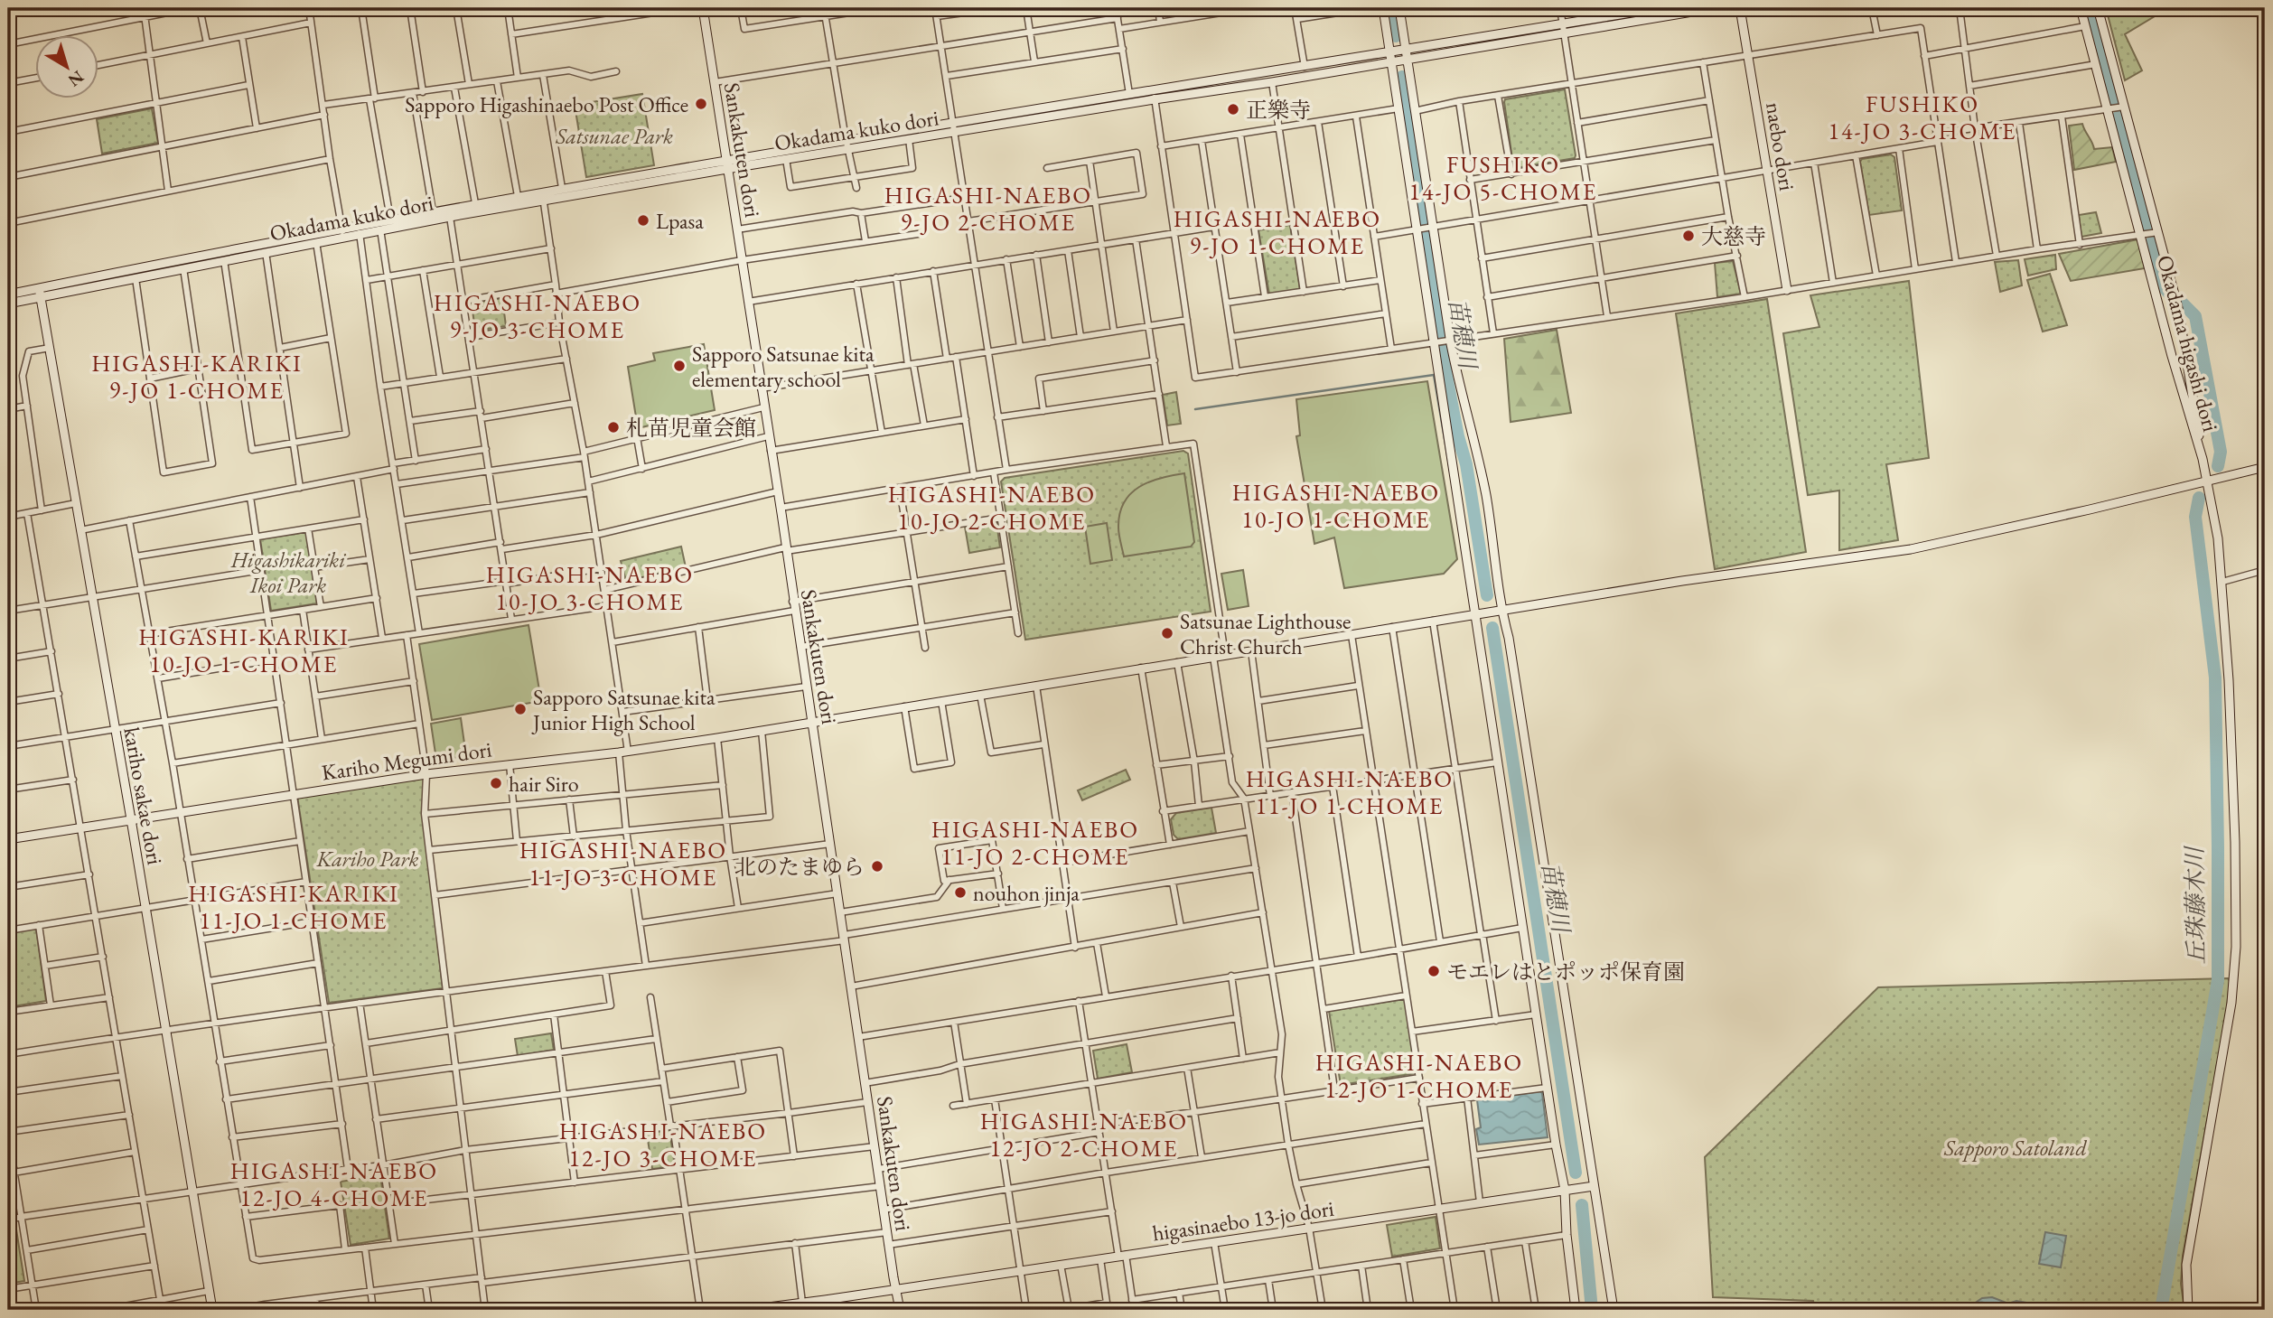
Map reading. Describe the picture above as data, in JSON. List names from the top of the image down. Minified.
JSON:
{"streets":{"street":["Okadama kuko dori","naebo dori","Sankakuten dori","Okadama higashi dori","Kariho Megumi dori","kariho sakae dori","higasinaebo 13-jo dori"]},"crossings":[["Okadama kuko dori","Sankakuten dori"],["Okadama kuko dori","kariho sakae dori"],["Sankakuten dori","Kariho Megumi dori"],["Sankakuten dori","higasinaebo 13-jo dori"],["Kariho Megumi dori","kariho sakae dori"]],"districts":["FUSHIKO 14-JO 3-CHOME","FUSHIKO 14-JO 5-CHOME","HIGASHI-NAEBO 9-JO 2-CHOME","HIGASHI-NAEBO 9-JO 1-CHOME","HIGASHI-NAEBO 9-JO 3-CHOME","HIGASHI-KARIKI 9-JO 1-CHOME","HIGASHI-NAEBO 10-JO 1-CHOME","HIGASHI-NAEBO 10-JO 2-CHOME","HIGASHI-NAEBO 10-JO 3-CHOME","HIGASHI-KARIKI 10-JO 1-CHOME","HIGASHI-NAEBO 11-JO 1-CHOME","HIGASHI-NAEBO 11-JO 2-CHOME","HIGASHI-NAEBO 11-JO 3-CHOME","HIGASHI-KARIKI 11-JO 1-CHOME","HIGASHI-NAEBO 12-JO 1-CHOME","HIGASHI-NAEBO 12-JO 2-CHOME","HIGASHI-NAEBO 12-JO 3-CHOME","HIGASHI-NAEBO 12-JO 4-CHOME"],"water":["苗穂川","丘珠藤木川"],"parks":["Satsunae Park","Higashikariki Ikoi Park","Kariho Park","Sapporo Satoland"],"places":["Sapporo Higashinaebo Post Office","正樂寺","Lpasa","大慈寺","Sapporo Satsunae kita elementary school","札苗児童会館","Satsunae Lighthouse Christ Church","Sapporo Satsunae kita Junior High School","hair Siro","北のたまゆら","nouhon jinja","モエレはとポッポ保育園"],"north":"bottom right"}
